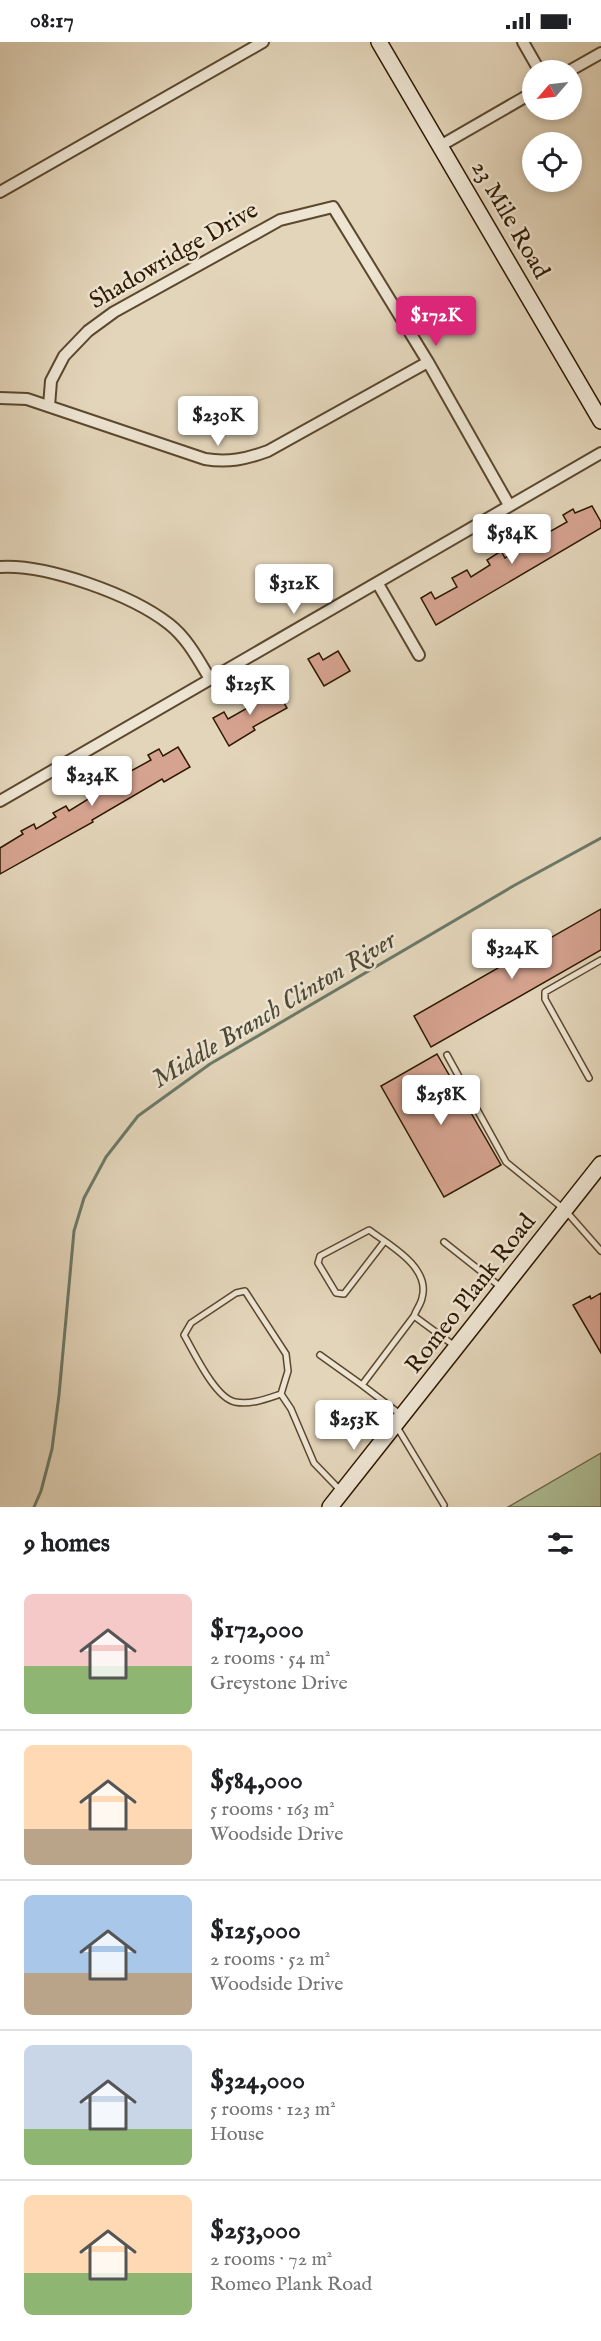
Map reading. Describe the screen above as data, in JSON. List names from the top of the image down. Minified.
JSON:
{"streets":{"main road":["23 Mile Road","Romeo Plank Road"],"street":["Shadowridge Drive"]},"water":["Middle Branch Clinton River"],"north":"bottom left","page":{"status":"08:17","price":["$172K","$230K","$584K","$312K","$125K","$234K","$324K","$258K","$253K"],"heading":"9 homes","list":[{"name":"$172,000","note":"2 rooms · 54 m² · Greystone Drive"},{"name":"$584,000","note":"5 rooms · 163 m² · Woodside Drive"},{"name":"$125,000","note":"2 rooms · 52 m² · Woodside Drive"},{"name":"$324,000","note":"5 rooms · 123 m² · House"},{"name":"$253,000","note":"2 rooms · 72 m² · Romeo Plank Road"}]}}
